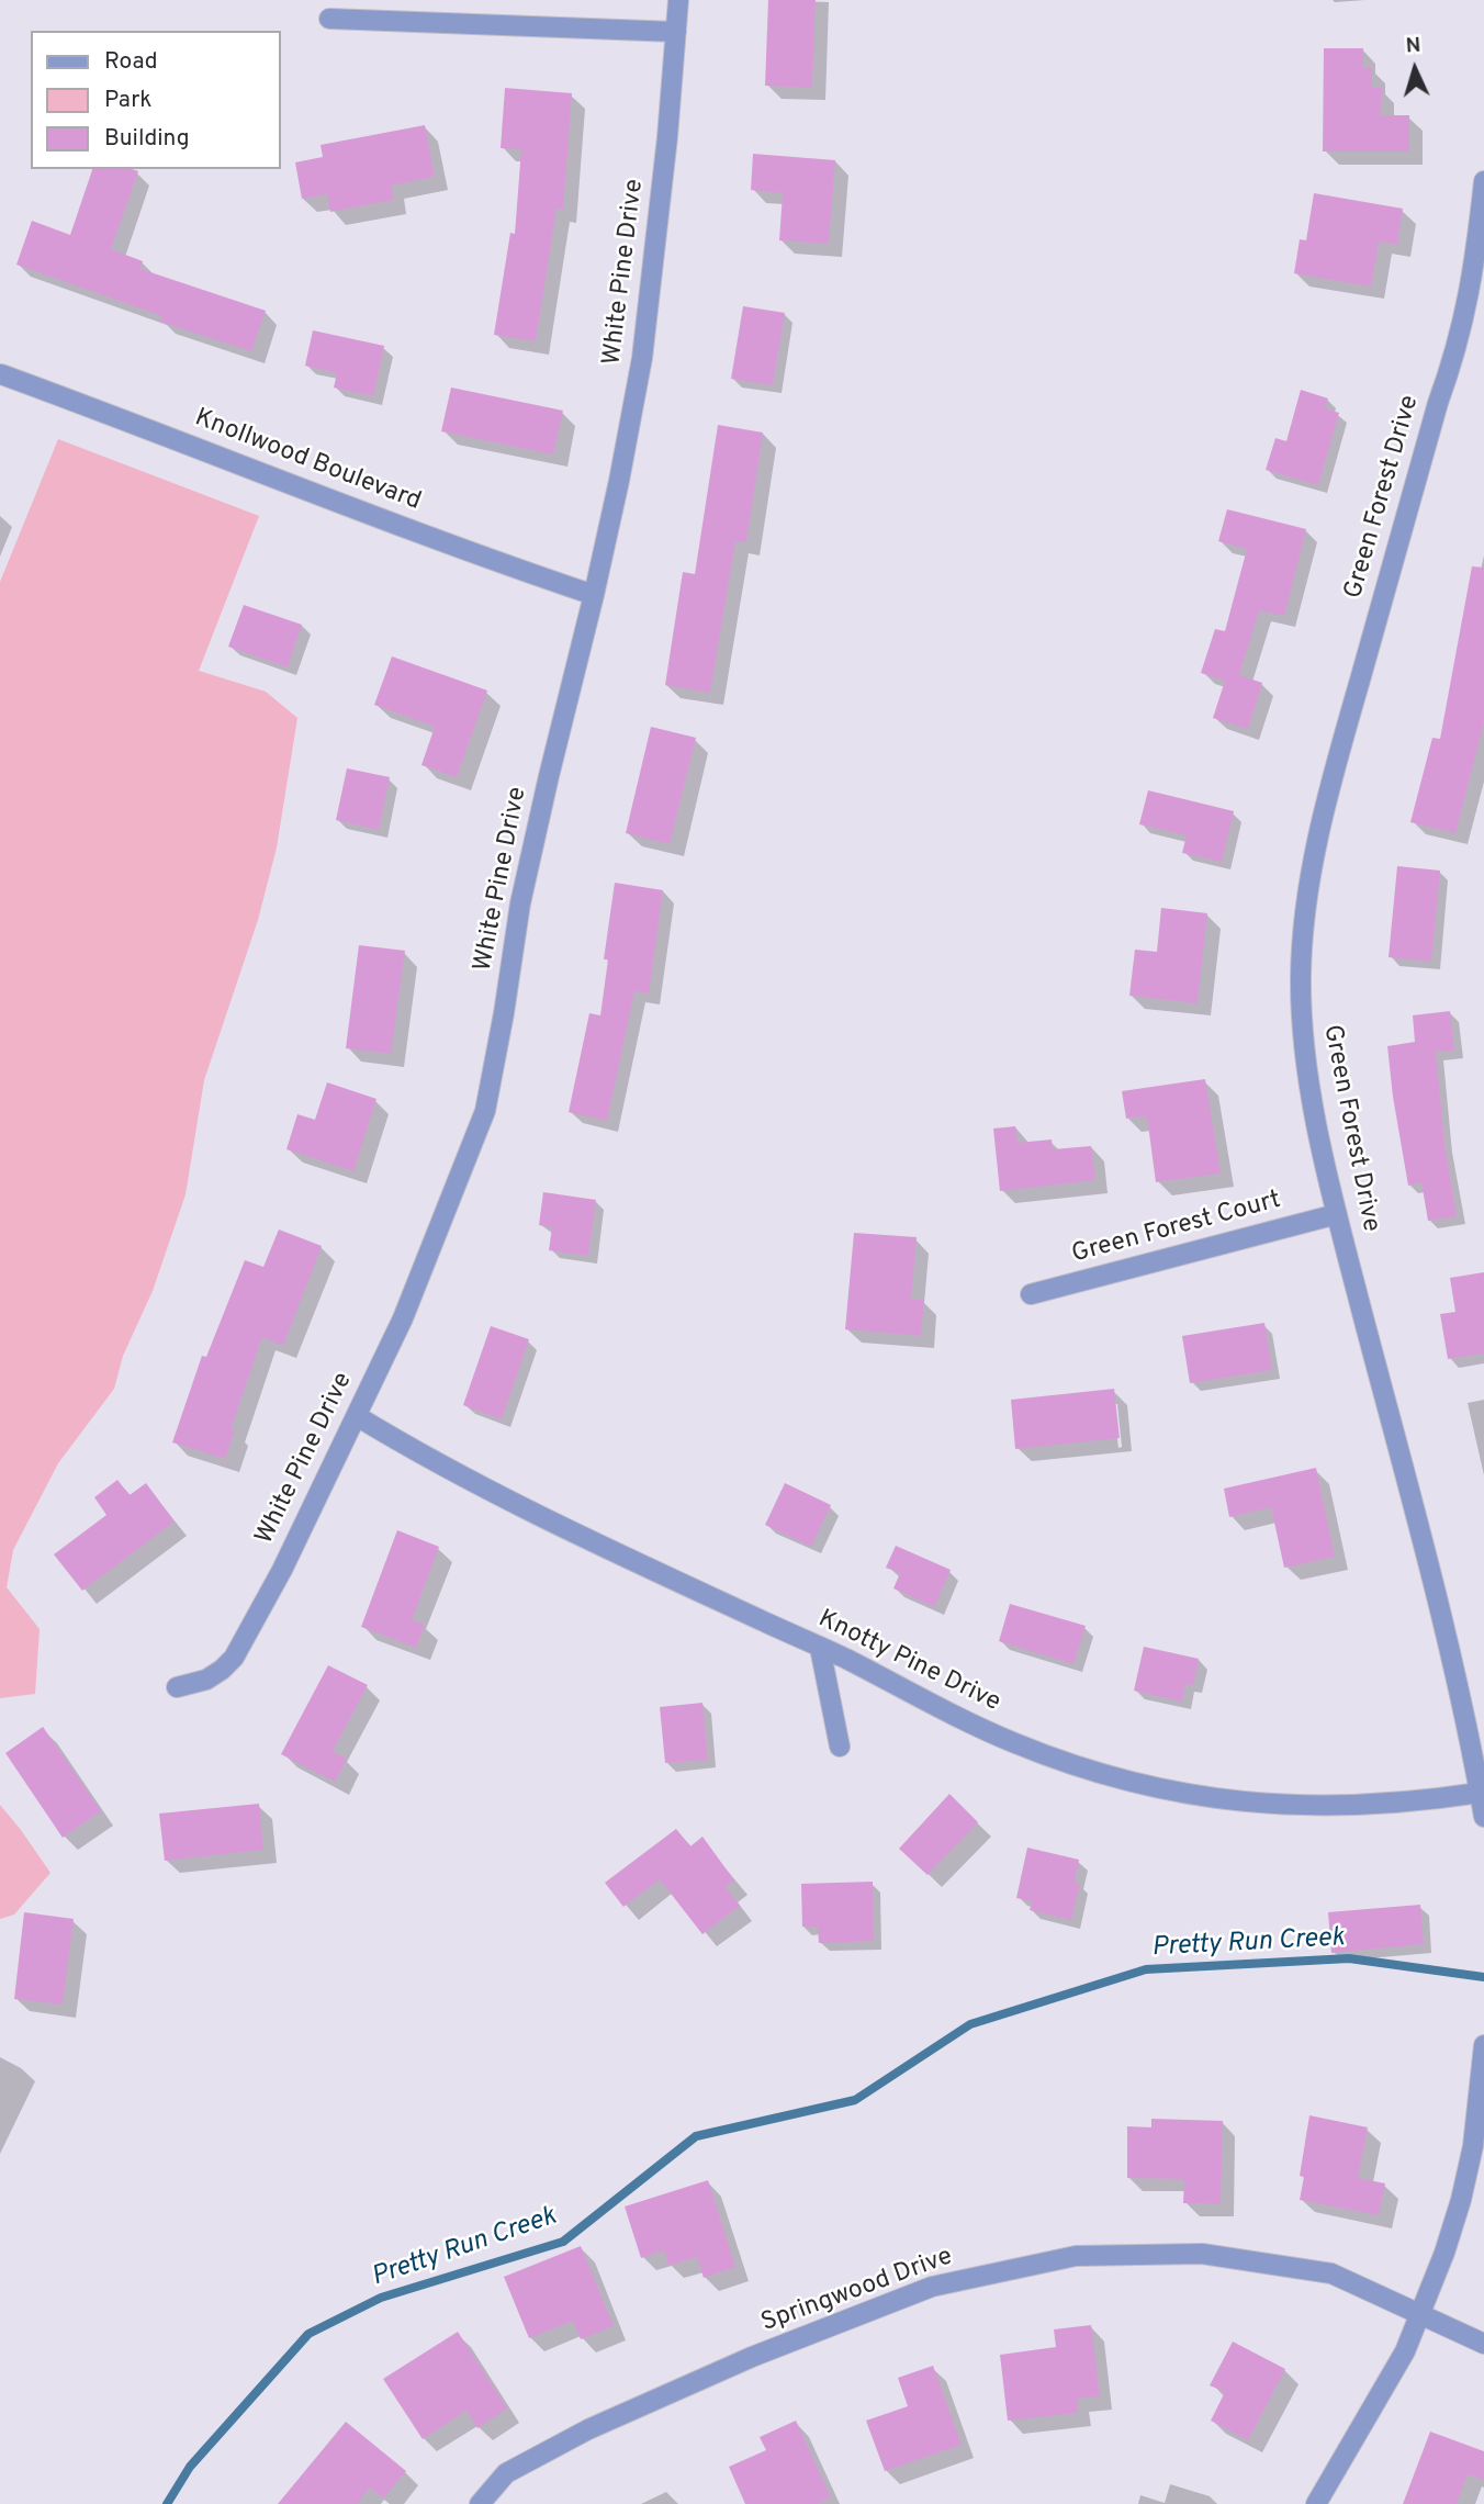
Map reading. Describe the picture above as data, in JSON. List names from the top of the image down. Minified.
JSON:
{"streets":{"street":["White Pine Drive","Knollwood Boulevard","Green Forest Drive","Green Forest Court","Knotty Pine Drive","Springwood Drive"]},"crossings":[["White Pine Drive","Knollwood Boulevard"],["White Pine Drive","Knotty Pine Drive"],["Green Forest Drive","Green Forest Court"],["Green Forest Drive","Knotty Pine Drive"]],"water":["Pretty Run Creek"],"legend":["Road","Park","Building"],"north":"top"}
